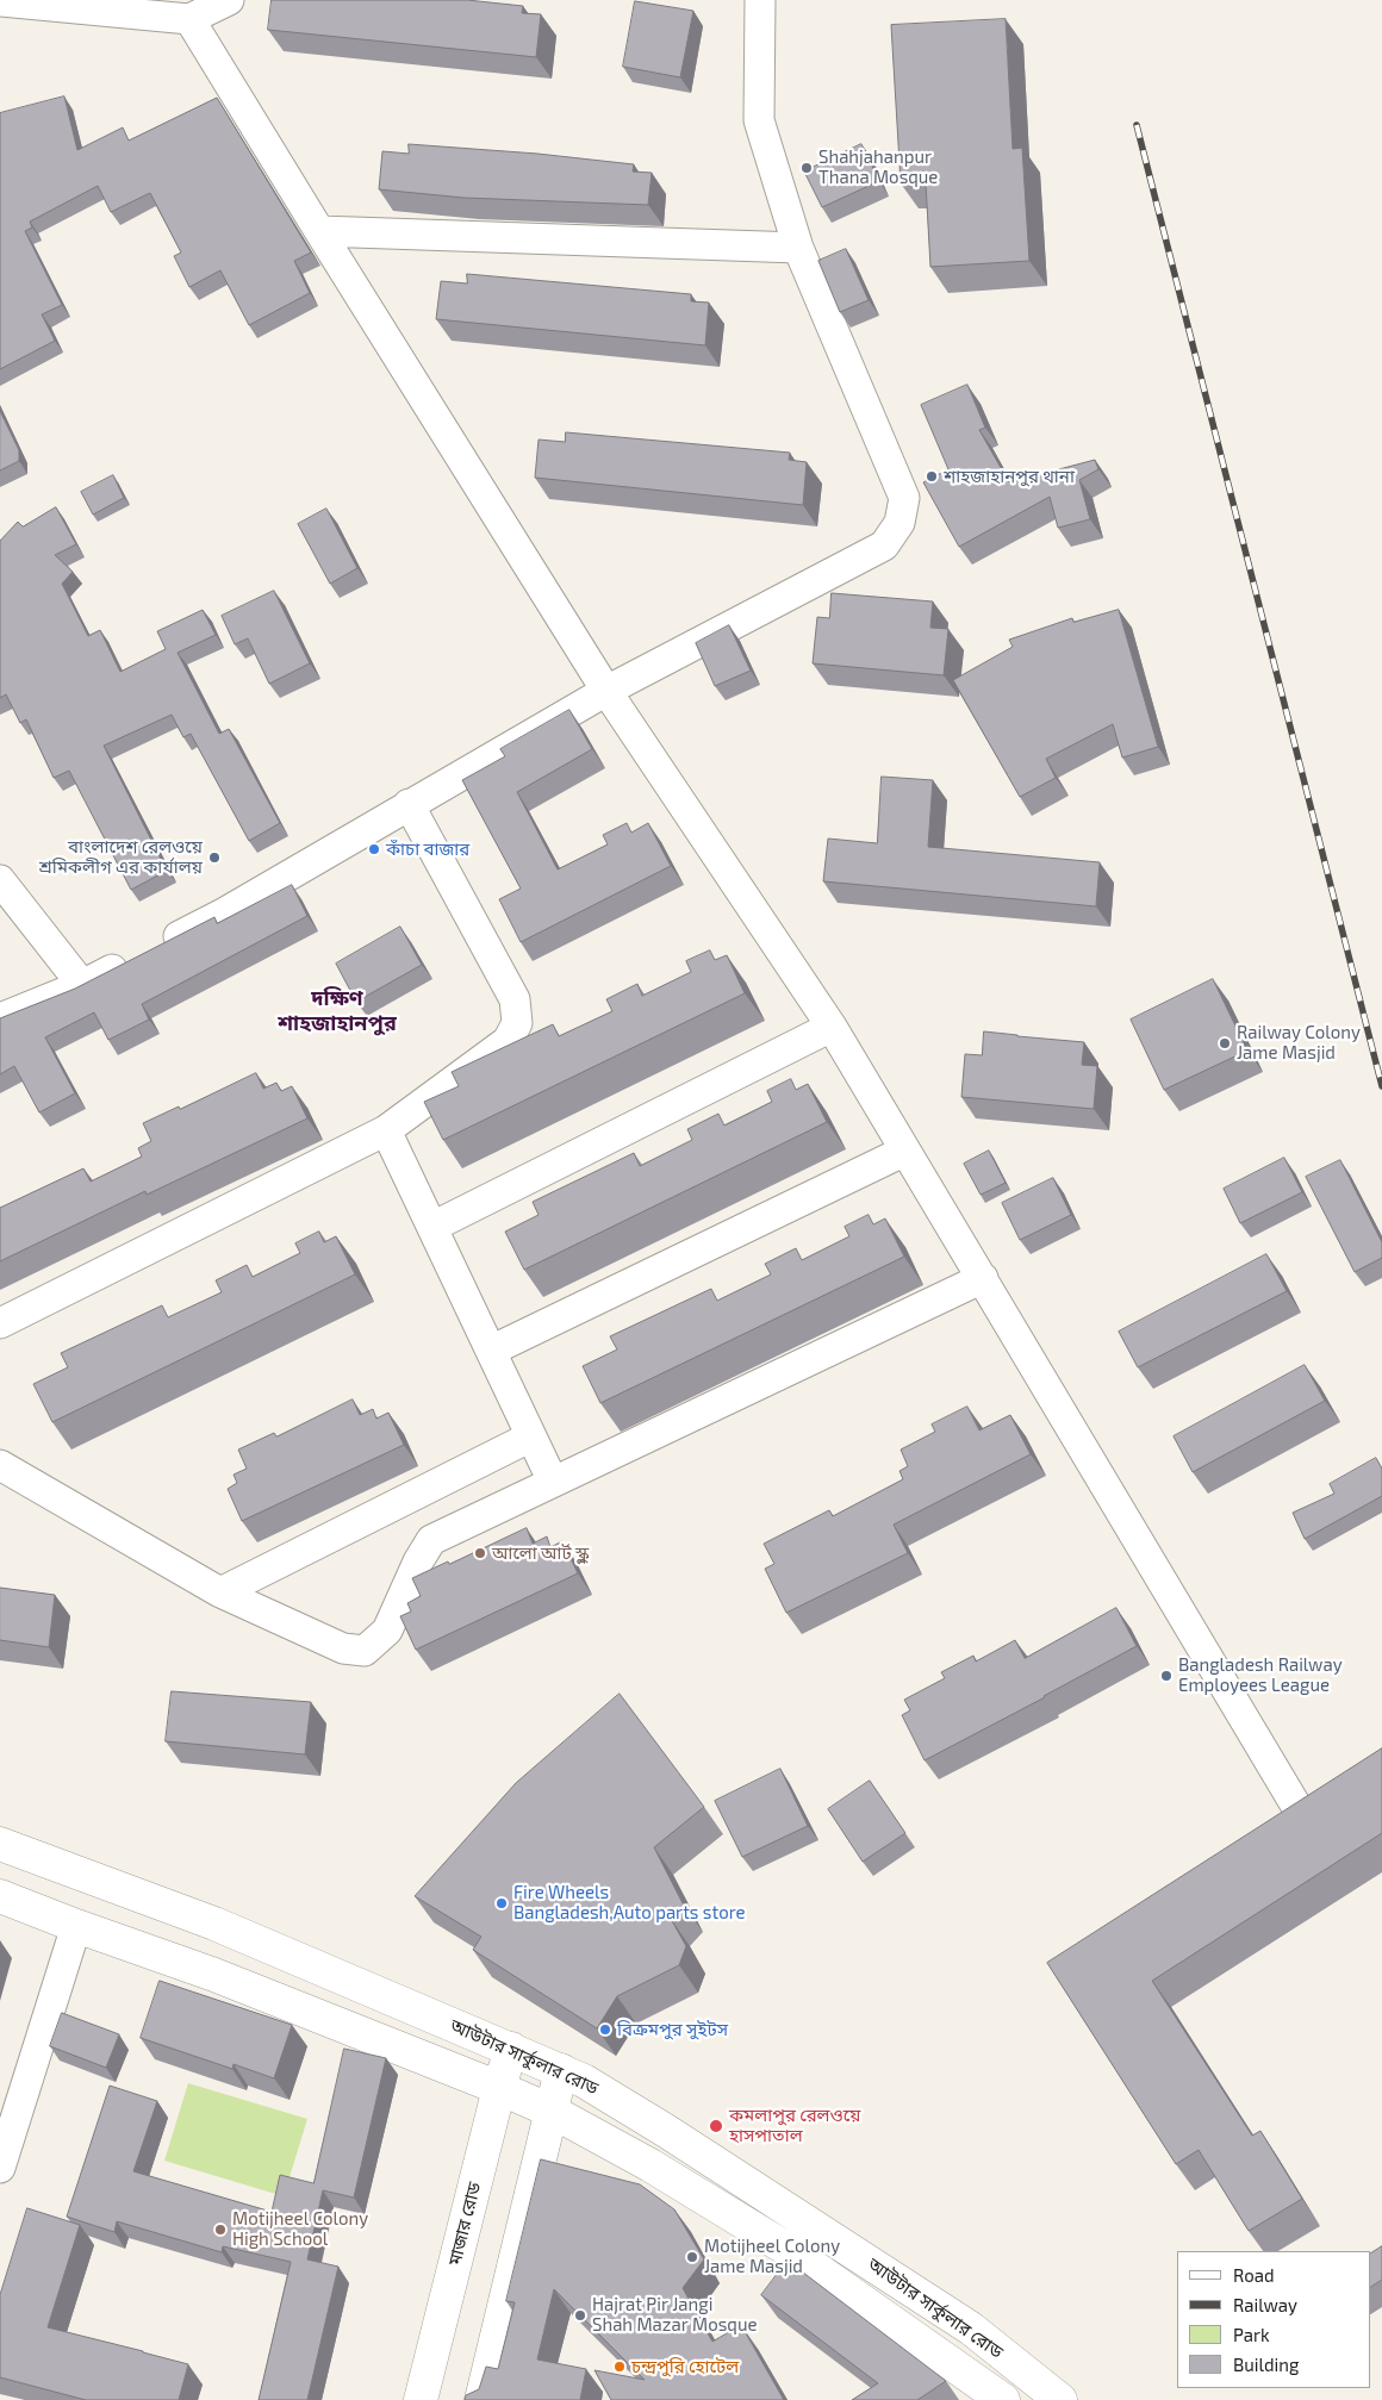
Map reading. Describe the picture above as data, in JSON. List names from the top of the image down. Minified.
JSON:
{"streets":{"main road":["আউটার সার্কুলার রোড","মাজার রোড"]},"crossings":[["আউটার সার্কুলার রোড","মাজার রোড"]],"districts":["দক্ষিণ শাহজাহানপুর"],"places":["Shahjahanpur Thana Mosque","শাহজাহানপুর থানা","কাঁচা বাজার","বাংলাদেশ রেলওয়ে শ্রমিকলীগ এর কার্যালয়","Railway Colony Jame Masjid","আলো আর্ট স্কুল","Bangladesh Railway Employees League","Fire Wheels Bangladesh,Auto parts store","বিক্রমপুর সুইটস","কমলাপুর রেলওয়ে হাসপাতাল","Motijheel Colony High School","Motijheel Colony Jame Masjid","Hajrat Pir Jangi Shah Mazar Mosque","চন্দ্রপুরি হোটেল"],"legend":["Road","Railway","Park","Building"]}
